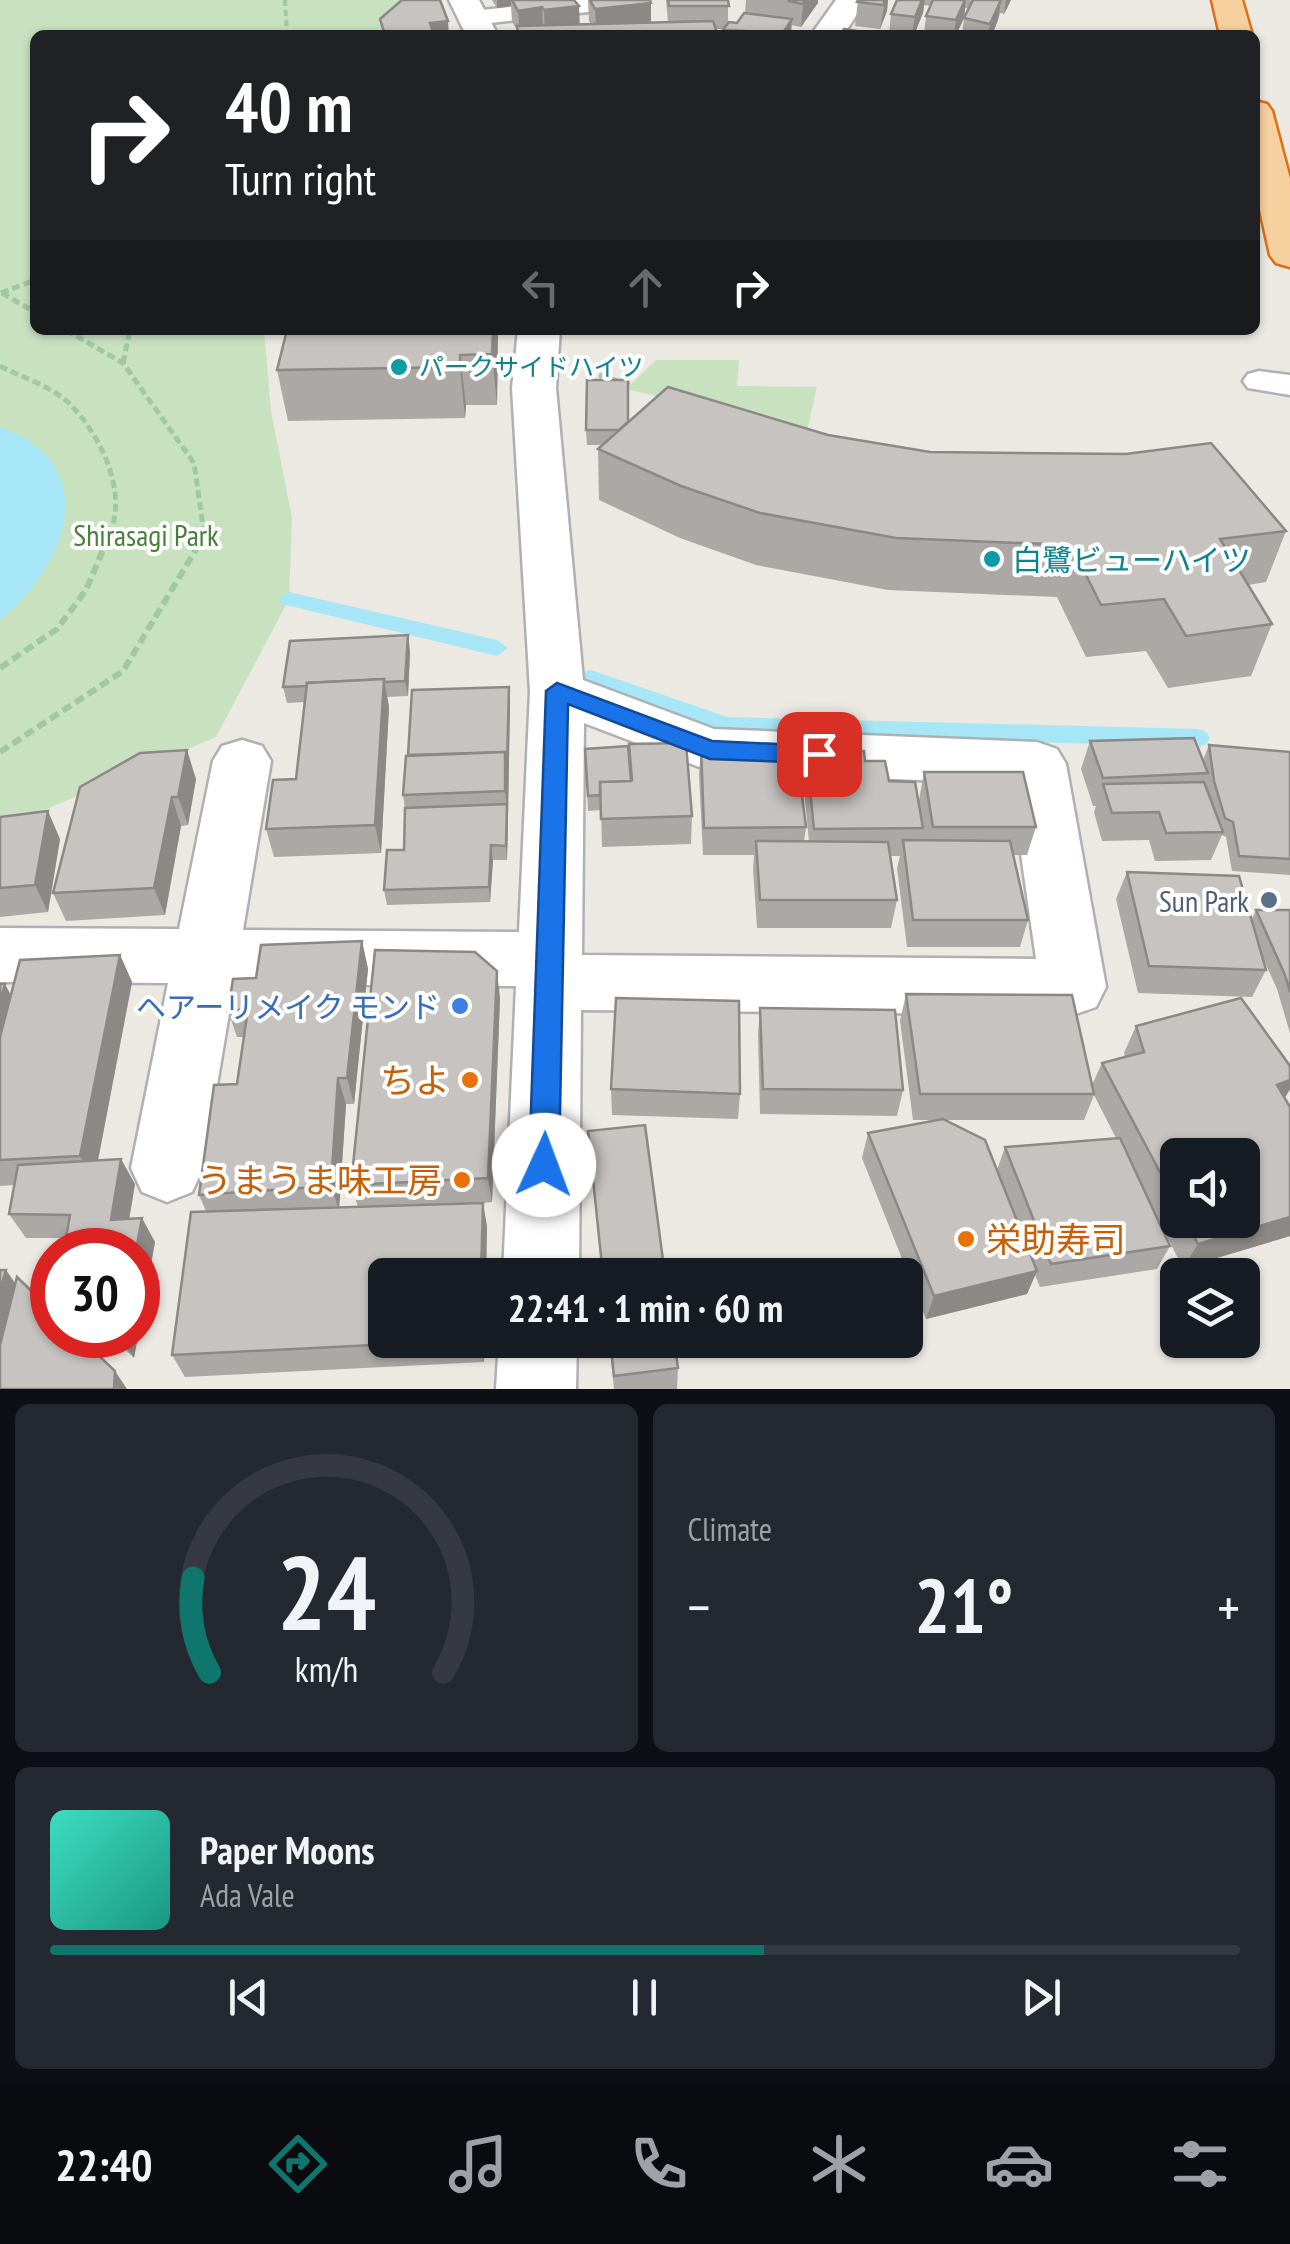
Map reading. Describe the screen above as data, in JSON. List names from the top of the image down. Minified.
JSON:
{"parks":["Shirasagi Park"],"places":["パークサイドハイツ","白鷺ビューハイツ","Sun Park","ヘアーリメイク モンド","ちよ","うまうま味工房","栄助寿司"],"page":{"turn":["40 m","Turn right"],"limit":"30","trip":"22:41 · 1 min · 60 m","tile":"Climate","heat":["−","21°","+"],"song":["Paper Moons","Ada Vale"],"tabs":"22:40","gauge":["24","km/h"]}}
